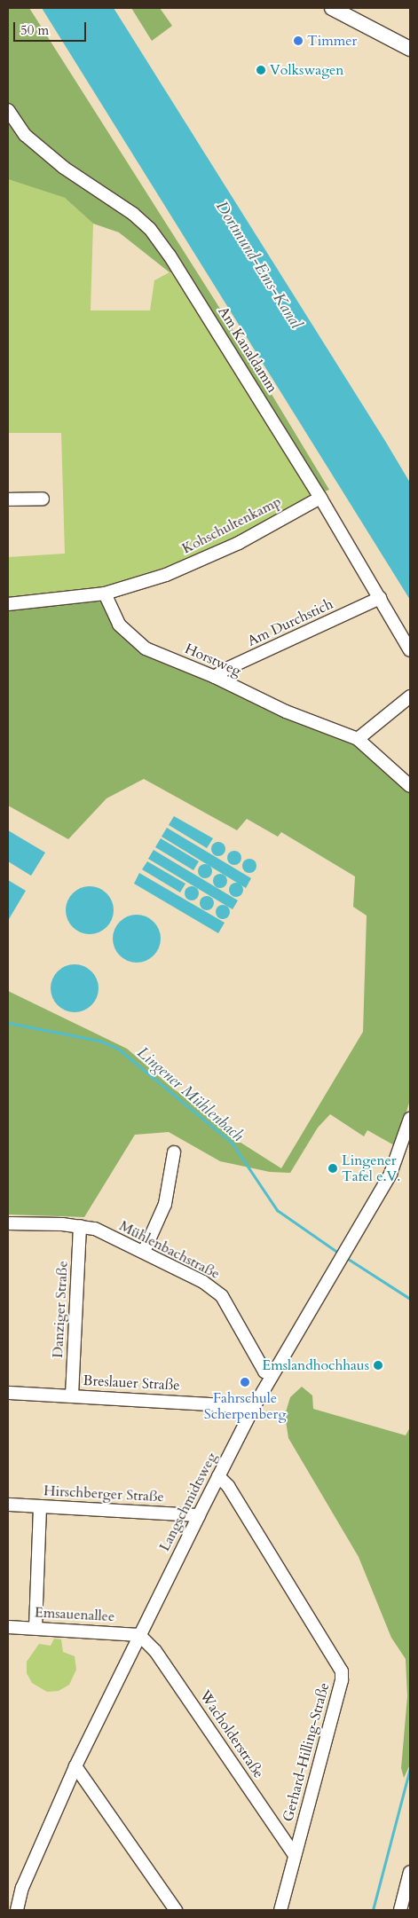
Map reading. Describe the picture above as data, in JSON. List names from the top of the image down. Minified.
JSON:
{"streets":{"street":["Am Kanaldamm","Kohschultenkamp","Am Durchstich","Horstweg","Mühlenbachstraße","Danziger Straße","Breslauer Straße","Hirschberger Straße","Langschmidtsweg","Emsauenallee","Wacholderstraße","Gerhard-Hilling-Straße"]},"crossings":[["Am Kanaldamm","Kohschultenkamp"],["Am Kanaldamm","Am Durchstich"],["Kohschultenkamp","Horstweg"],["Am Durchstich","Horstweg"],["Mühlenbachstraße","Danziger Straße"],["Mühlenbachstraße","Langschmidtsweg"],["Danziger Straße","Breslauer Straße"],["Breslauer Straße","Langschmidtsweg"],["Hirschberger Straße","Langschmidtsweg"],["Langschmidtsweg","Emsauenallee"],["Langschmidtsweg","Wacholderstraße"],["Langschmidtsweg","Gerhard-Hilling-Straße"],["Emsauenallee","Wacholderstraße"],["Wacholderstraße","Gerhard-Hilling-Straße"]],"water":["Dortmund-Ems-Kanal","Lingener Mühlenbach"],"places":["Timmer","Volkswagen","Lingener Tafel e.V.","Emslandhochhaus","Fahrschule Scherpenberg"],"scale_bar":"50 m"}
